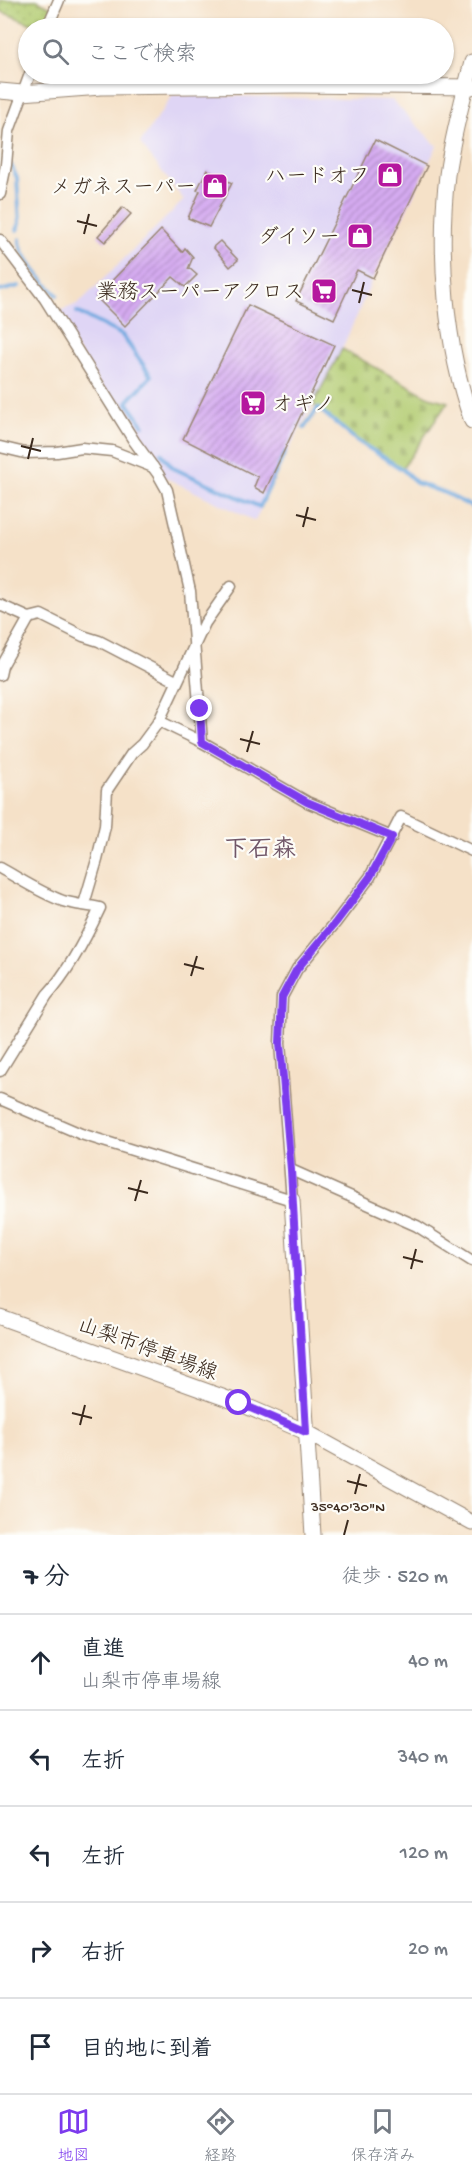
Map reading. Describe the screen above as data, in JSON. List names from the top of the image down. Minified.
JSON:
{"streets":{"street":["山梨市停車場線"]},"districts":["下石森"],"places":{"shop":["ハードオフ","メガネスーパー","ダイソー"],"supermarket":["業務スーパーアクロス","オギノ"]},"page":{"search":"ここで検索","heading":["7 分","徒歩 · 520 m"],"list":[["直進","山梨市停車場線","40 m"],["左折","340 m"],["左折","120 m"],["右折","20 m"],"目的地に到着"],"nav":["地図","経路","保存済み"]},"coordinates":["35°40'30\"N"]}
